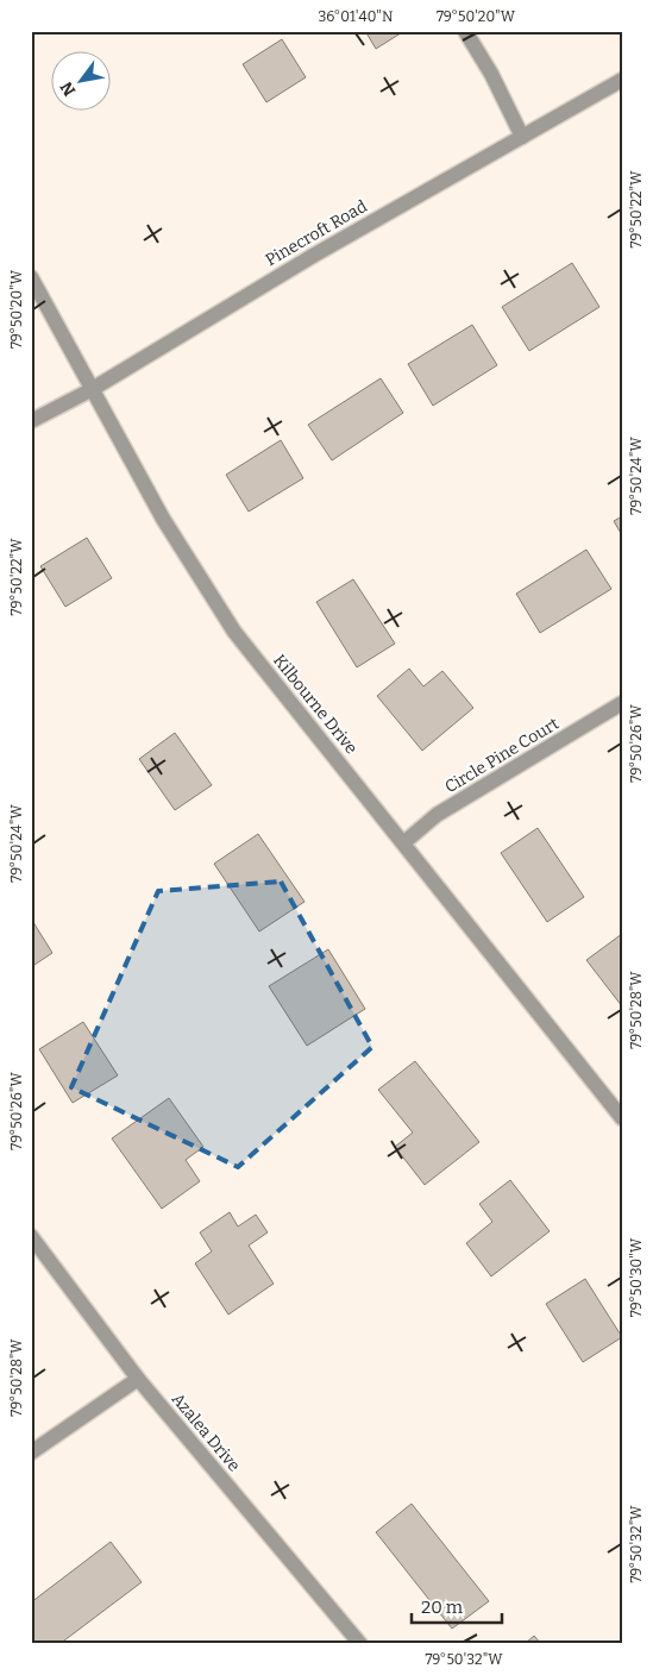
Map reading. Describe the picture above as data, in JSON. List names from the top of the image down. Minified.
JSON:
{"streets":{"street":["Pinecroft Road","Kilbourne Drive","Circle Pine Court","Azalea Drive"]},"crossings":[["Pinecroft Road","Kilbourne Drive"],["Kilbourne Drive","Circle Pine Court"]],"scale_bar":"20 m","north":"bottom left","coordinates":["36°01'40\"N","79°50'20\"W","79°50'22\"W","79°50'24\"W","79°50'26\"W","79°50'28\"W","79°50'30\"W","79°50'32\"W"]}
